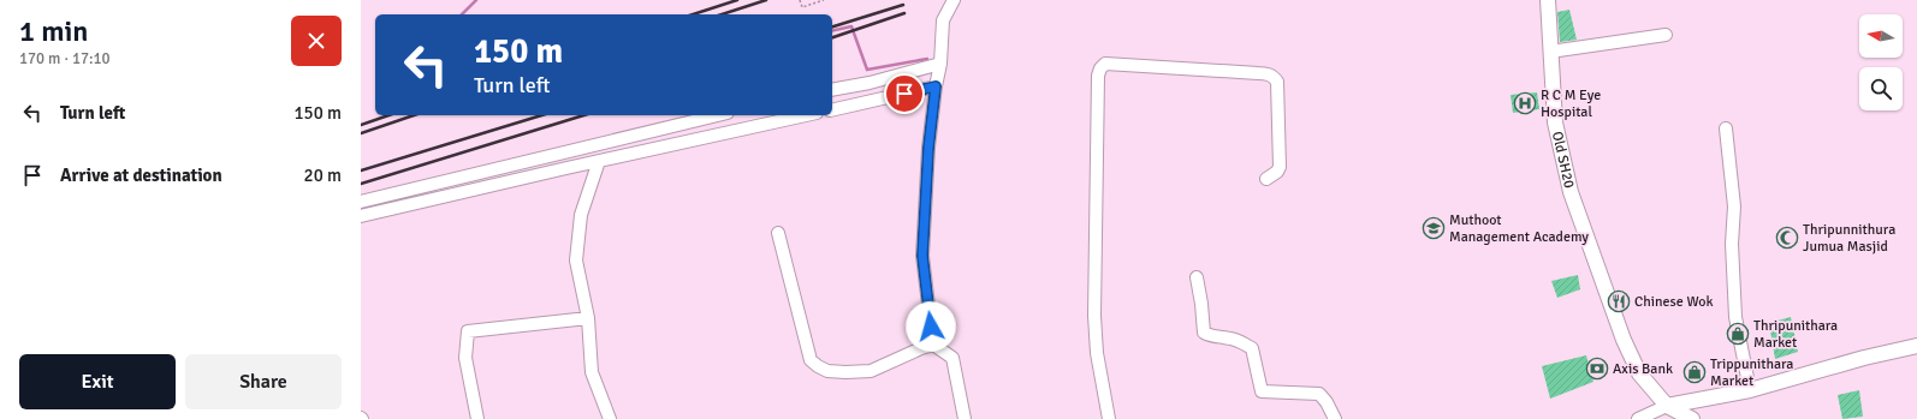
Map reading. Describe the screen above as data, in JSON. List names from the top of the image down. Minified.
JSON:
{"streets":{"main road":["Old SH20"]},"places":{"hospital":["R C M Eye Hospital"],"school or university":["Muthoot Management Academy"],"mosque":["Thripunnithura Jumua Masjid"],"restaurant":["Chinese Wok"],"shop":["Thripunithara Market","Trippunithara Market"],"bank":["Axis Bank"]},"north":"left","page":{"heading":["1 min","170 m · 17:10"],"turn":["150 m","Turn left"],"list":[{"name":"Turn left","value":"150 m"},{"name":"Arrive at destination","value":"20 m"}],"buttons":["Exit","Share"]}}
